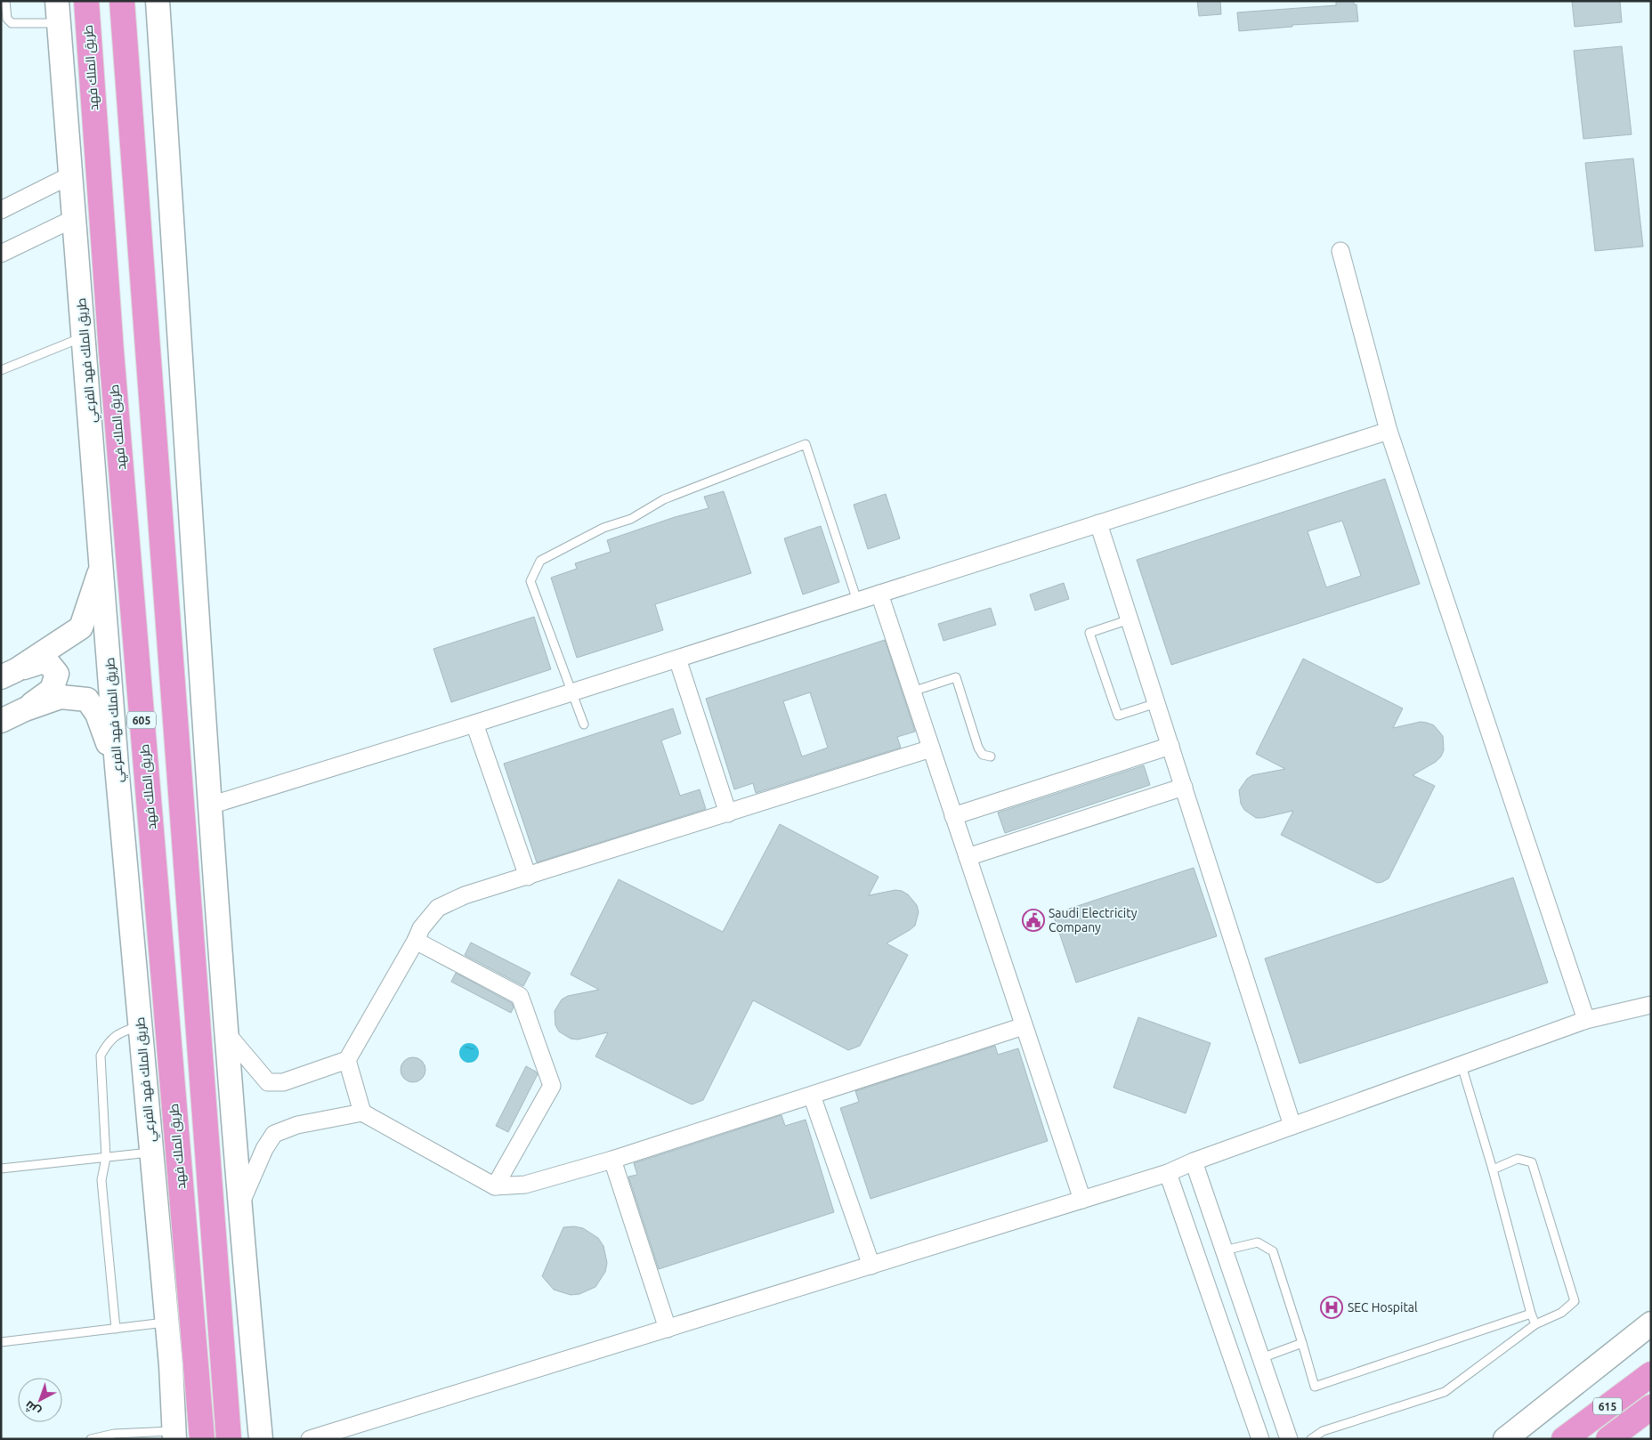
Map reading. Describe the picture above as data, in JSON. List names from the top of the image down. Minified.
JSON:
{"streets":{"highway":["طريق الملك فهد","605","615"],"main road":["طريق الملك فهد الفرعي"]},"places":{"public building":["Saudi Electricity Company"],"hospital":["SEC Hospital"]},"north":"bottom left"}
